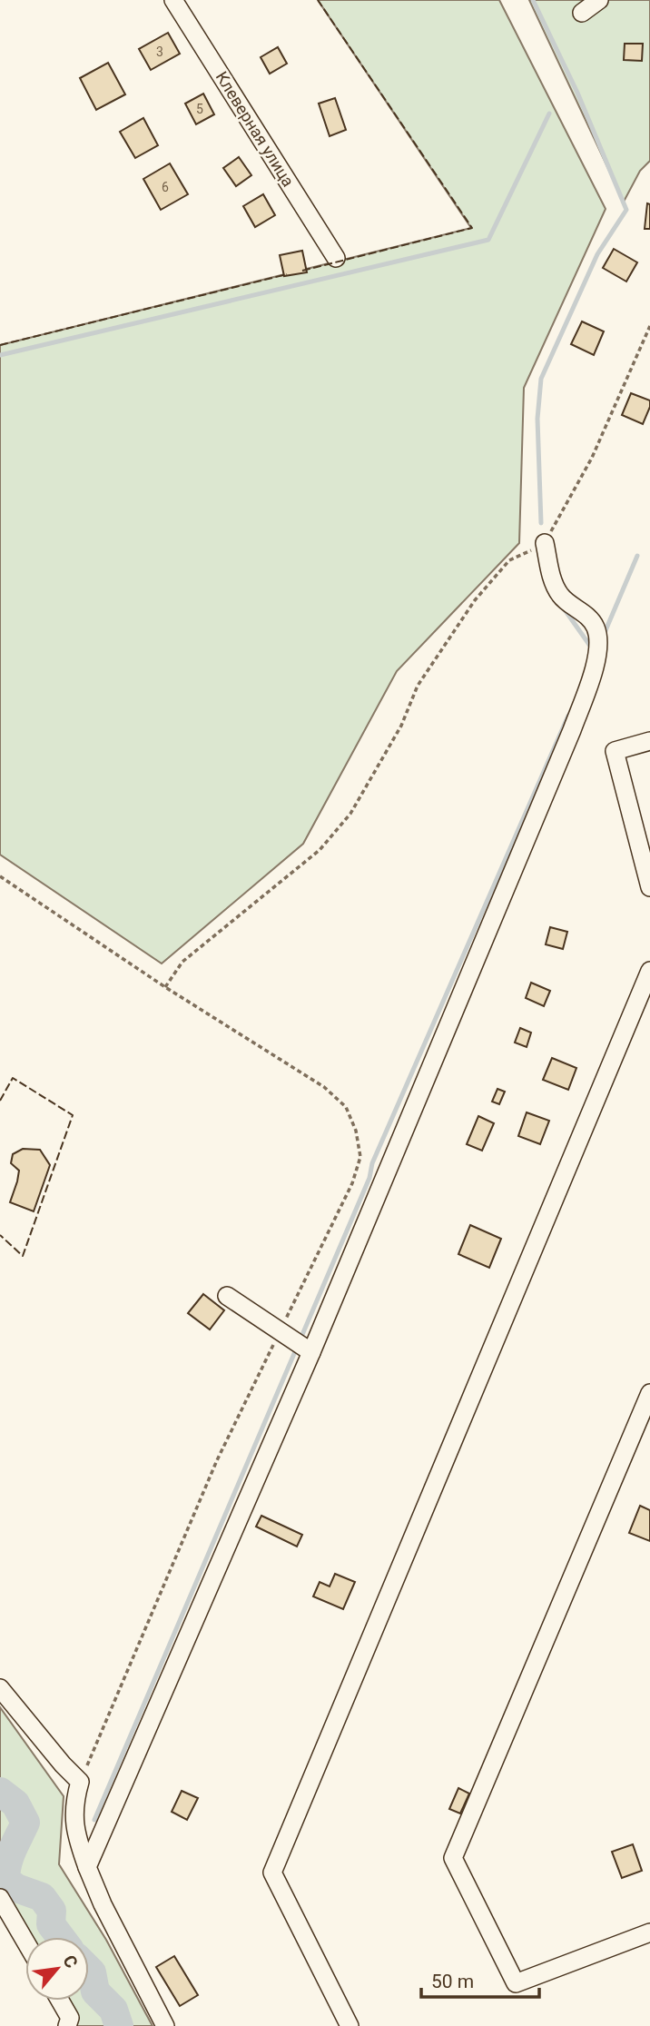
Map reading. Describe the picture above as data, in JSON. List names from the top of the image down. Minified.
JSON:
{"streets":{"street":["Клеверная улица"]},"house_numbers":["3","5","6"],"scale_bar":"50 m","north":"top right"}
